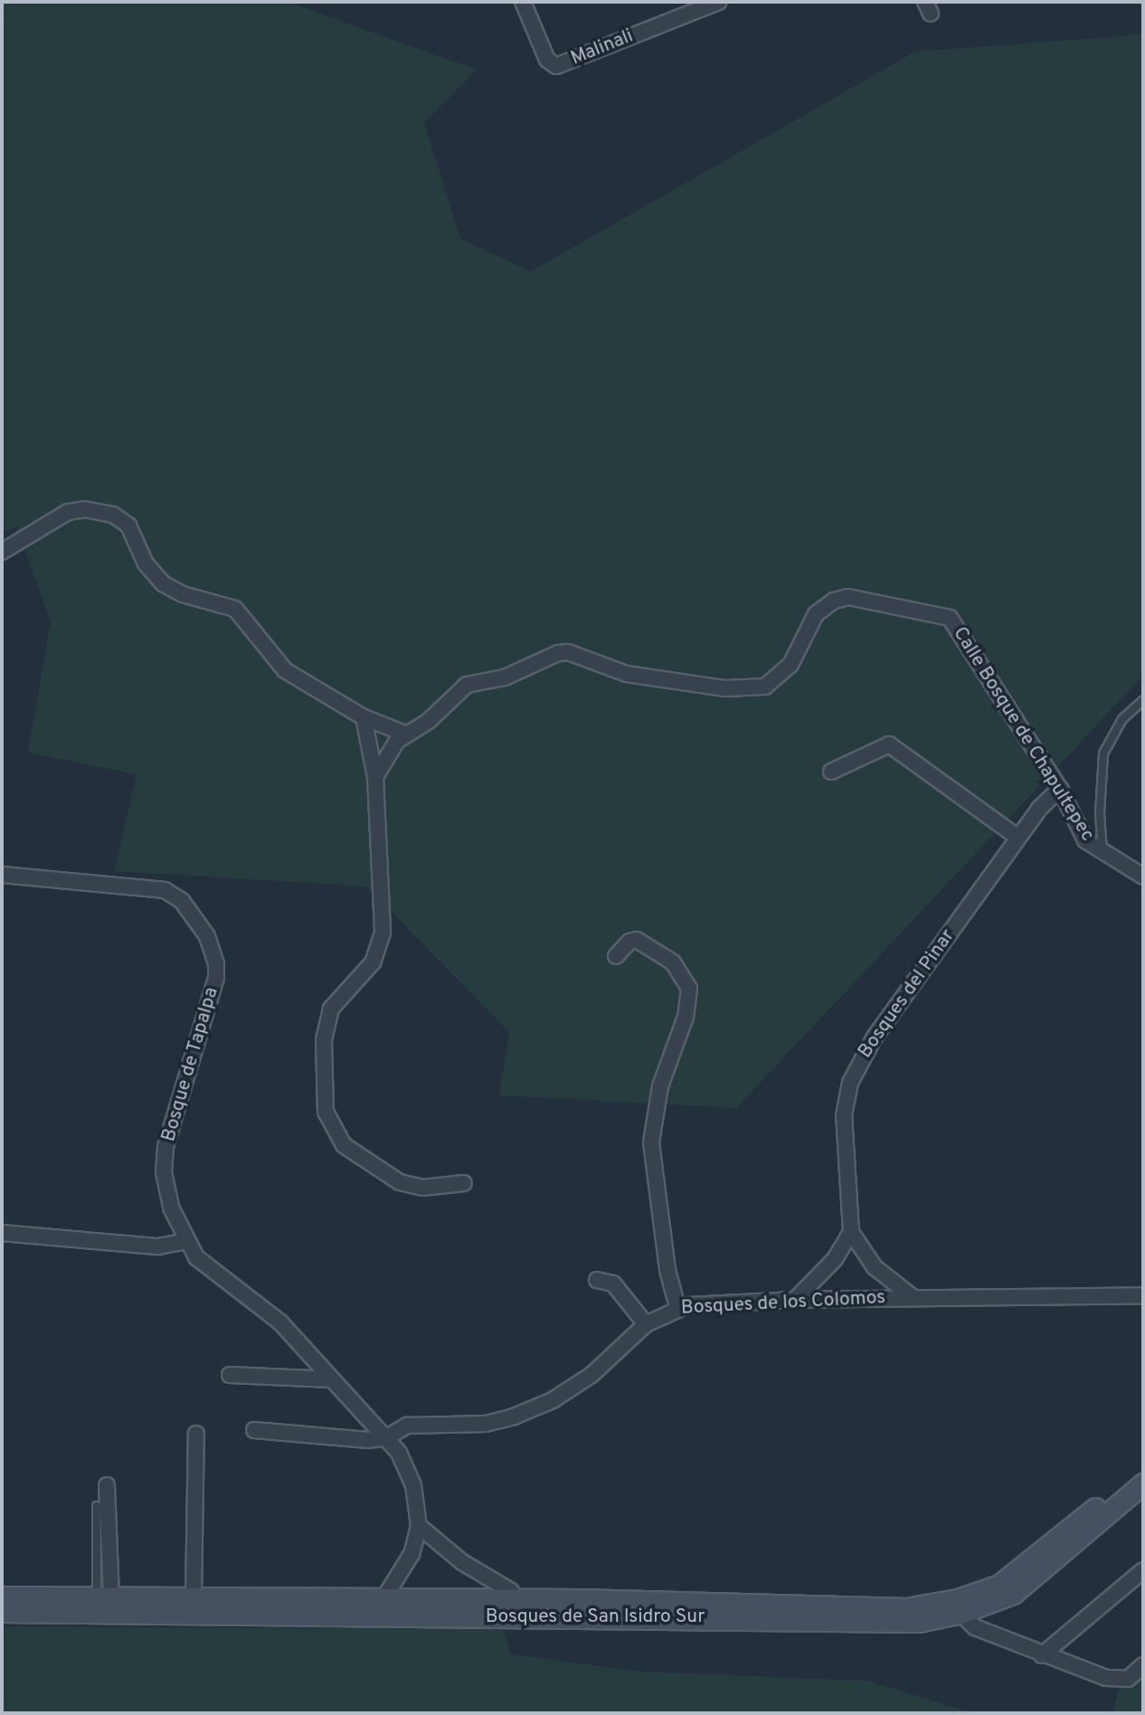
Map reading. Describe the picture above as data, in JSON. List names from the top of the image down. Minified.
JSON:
{"streets":{"main road":["Bosques de San Isidro Sur"],"street":["Malinali","Calle Bosque de Chapultepec","Bosques del Pinar","Bosque de Tapalpa","Bosques de los Colomos"]},"crossings":[["Calle Bosque de Chapultepec","Bosques del Pinar"],["Bosque de Tapalpa","Bosques de los Colomos"]]}
